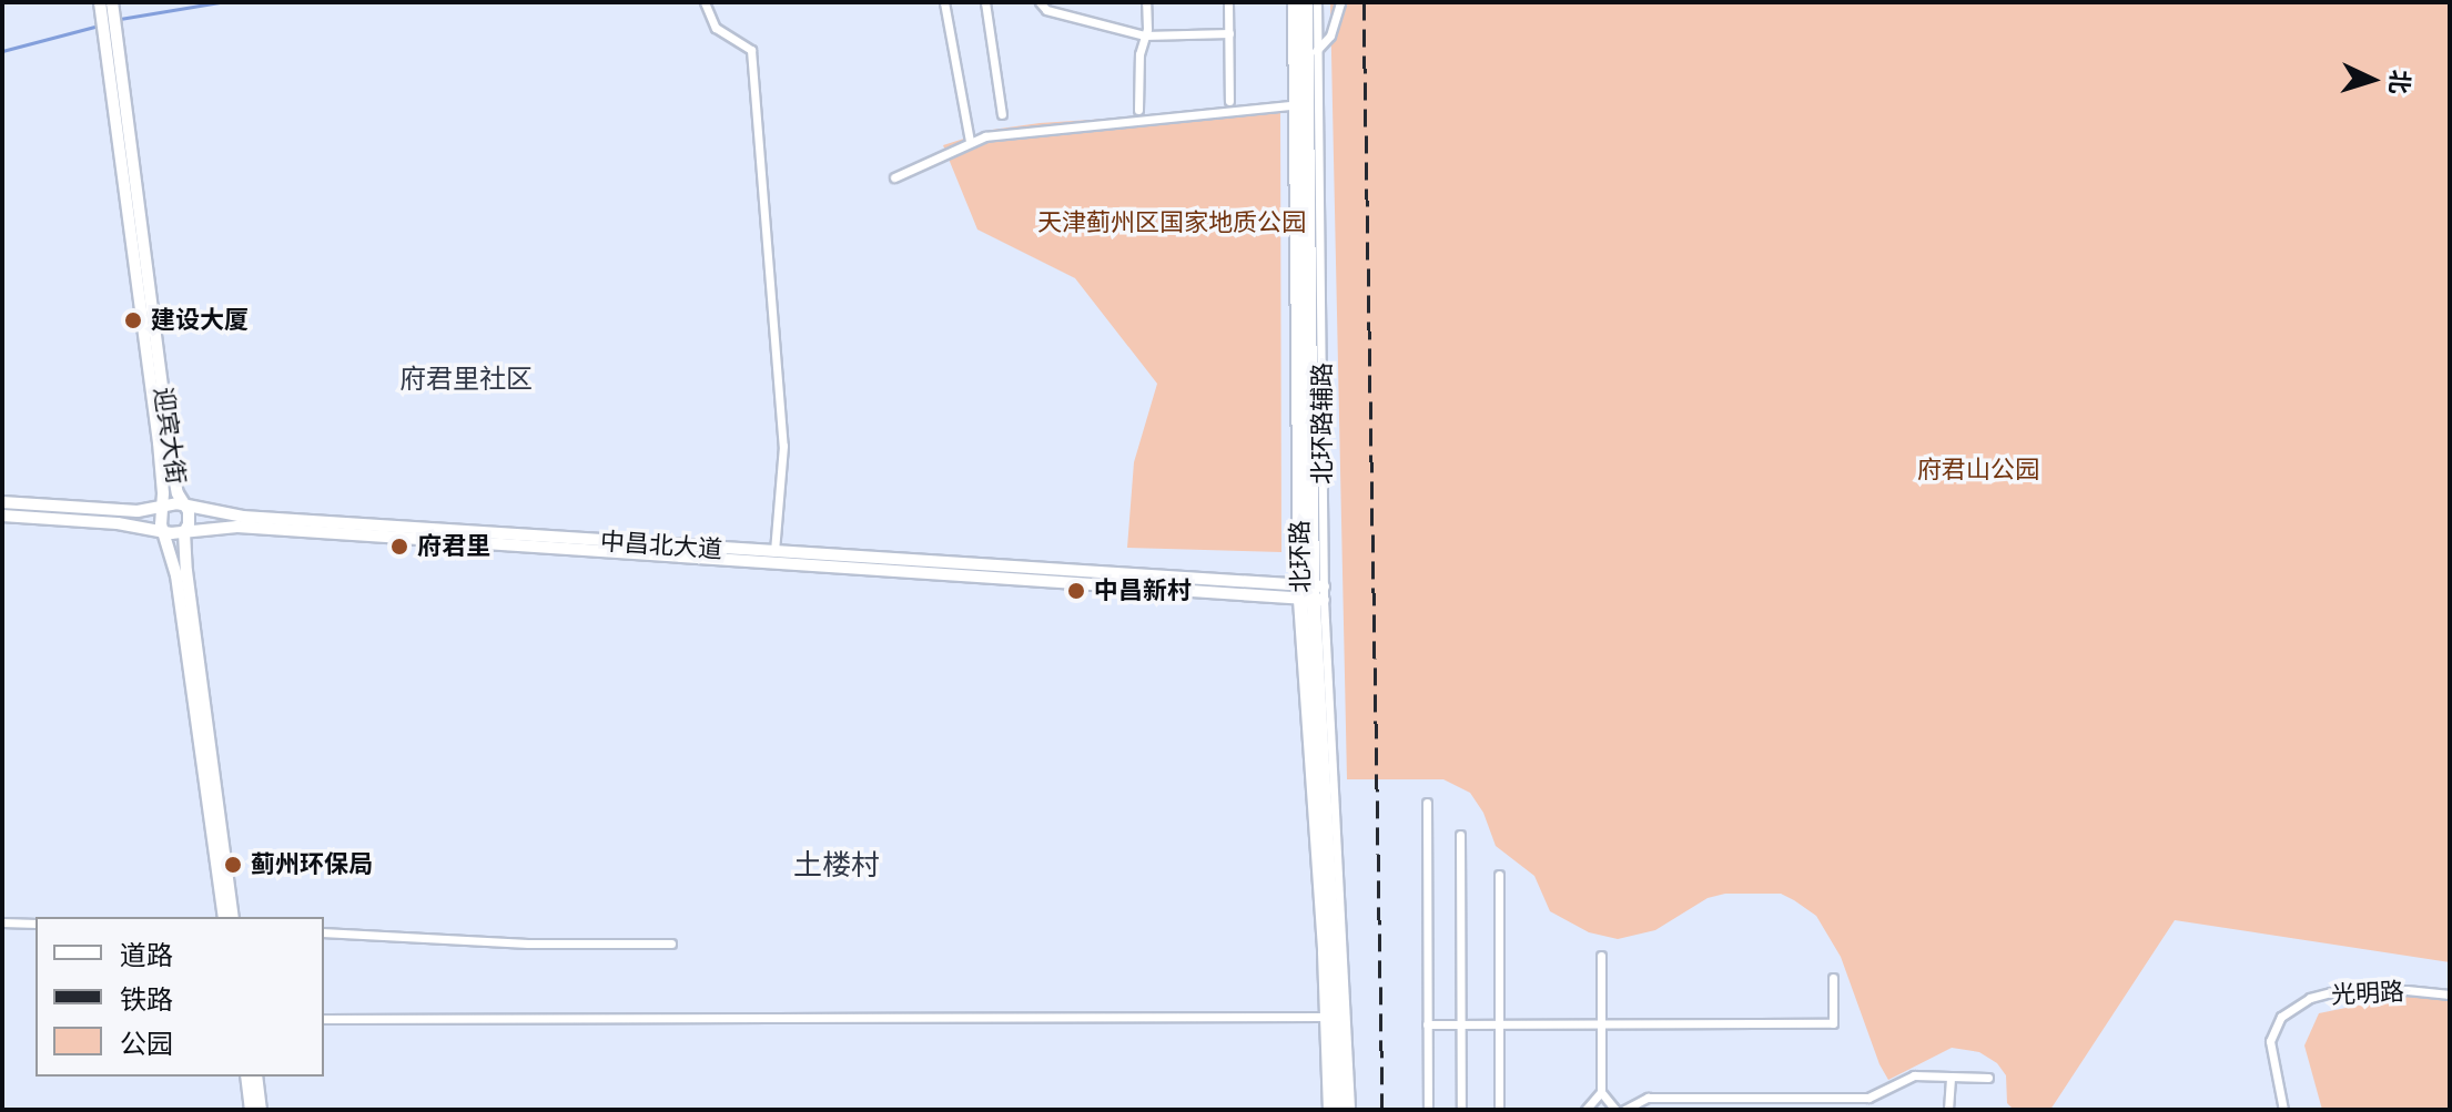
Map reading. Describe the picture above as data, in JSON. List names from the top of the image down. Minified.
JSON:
{"streets":{"highway":["北环路"],"main road":["迎宾大街","中昌北大道"],"street":["光明路"]},"crossings":[["迎宾大街","中昌北大道"],["中昌北大道","北环路"]],"districts":["府君里社区","土楼村"],"parks":["天津蓟州区国家地质公园","府君山公园"],"places":["建设大厦","府君里","中昌新村","蓟州环保局"],"legend":["道路","铁路","公园"],"north":"right"}
